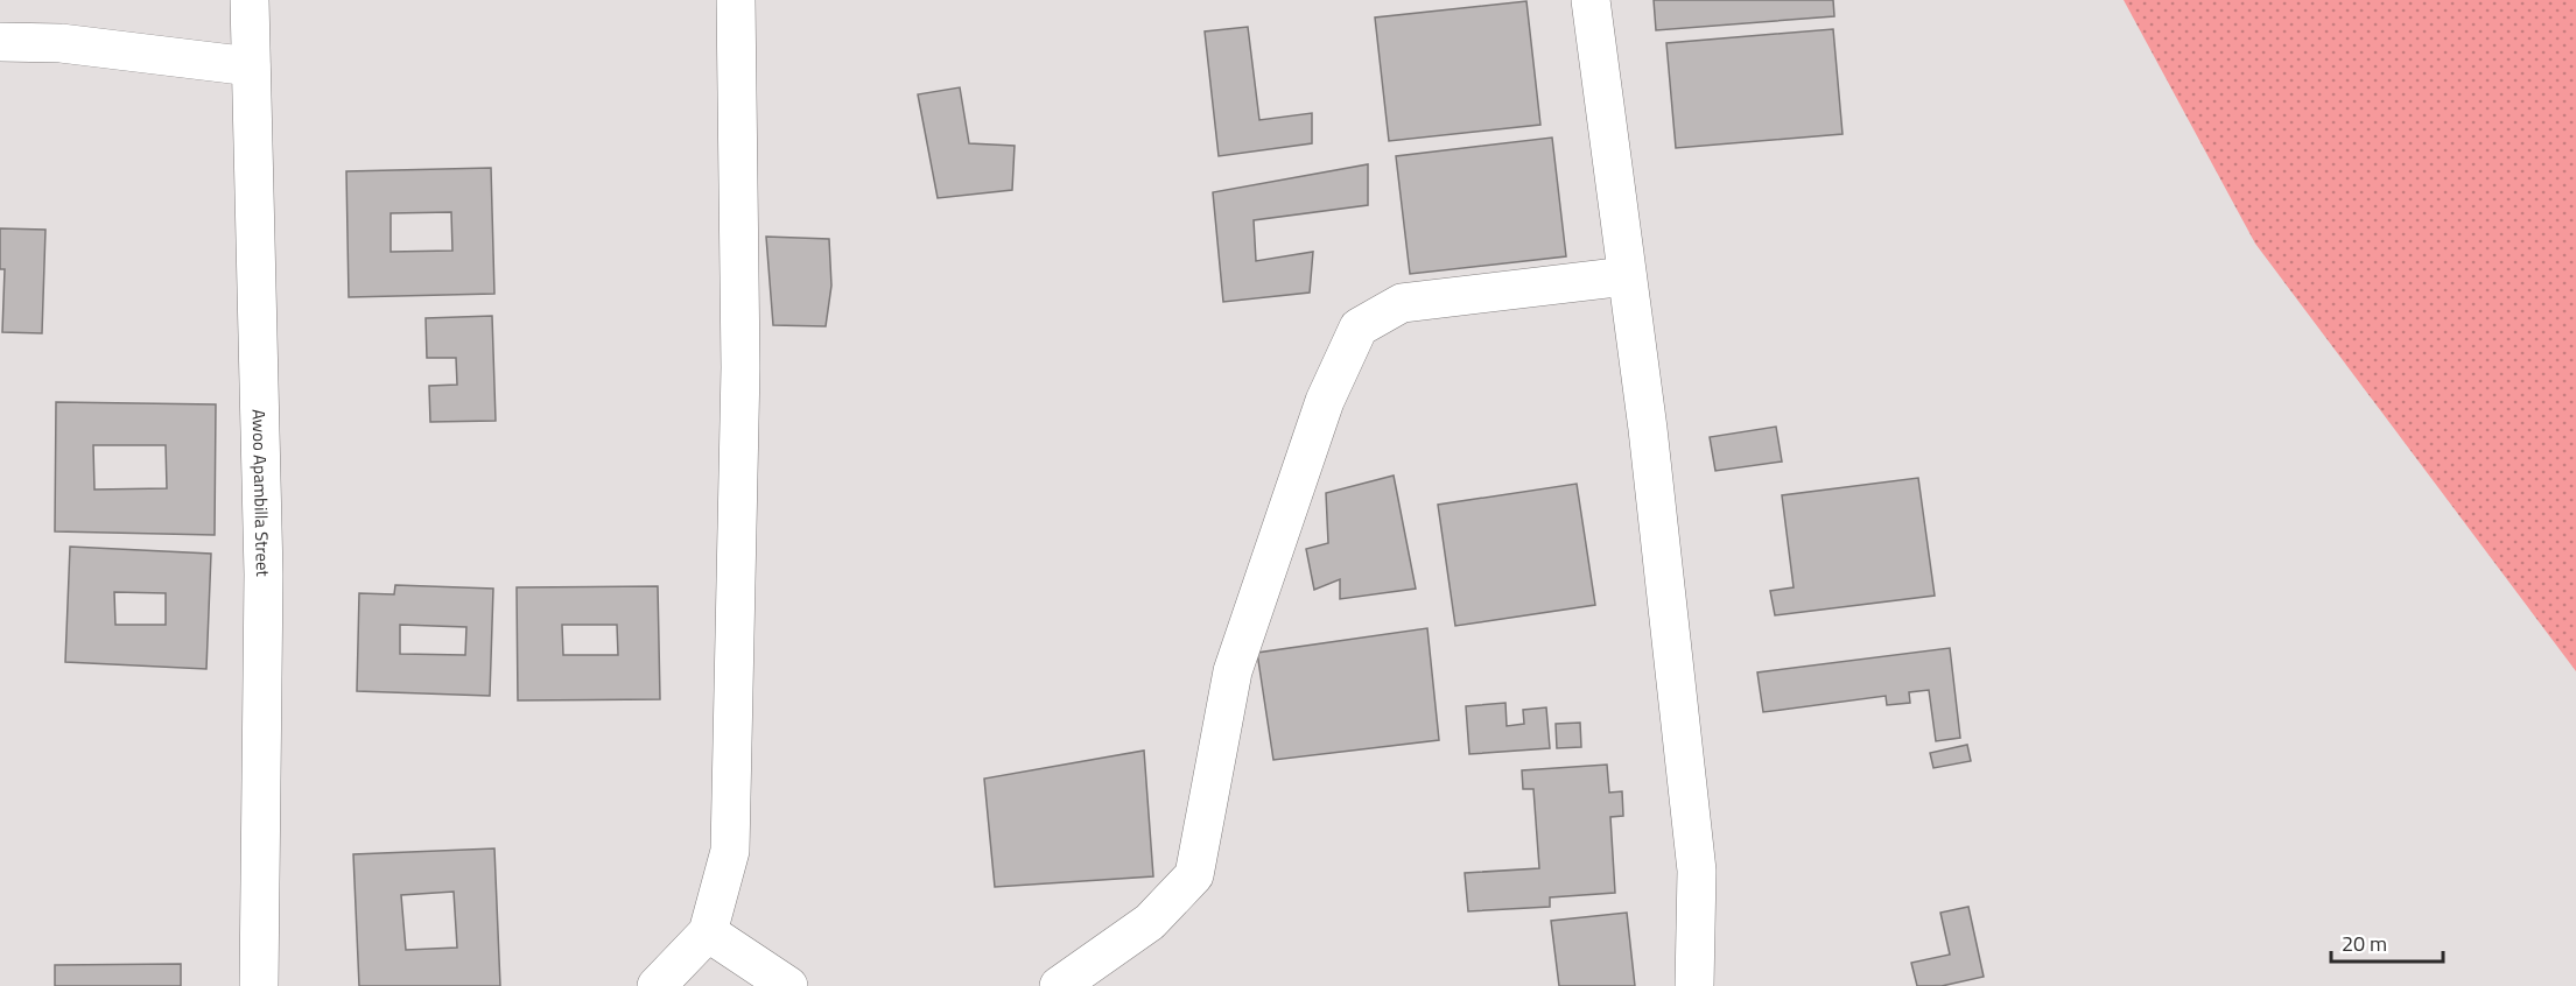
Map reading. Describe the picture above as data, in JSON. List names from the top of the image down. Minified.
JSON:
{"streets":{"street":["Awoo Apambilla Street"]},"scale_bar":"20 m"}
